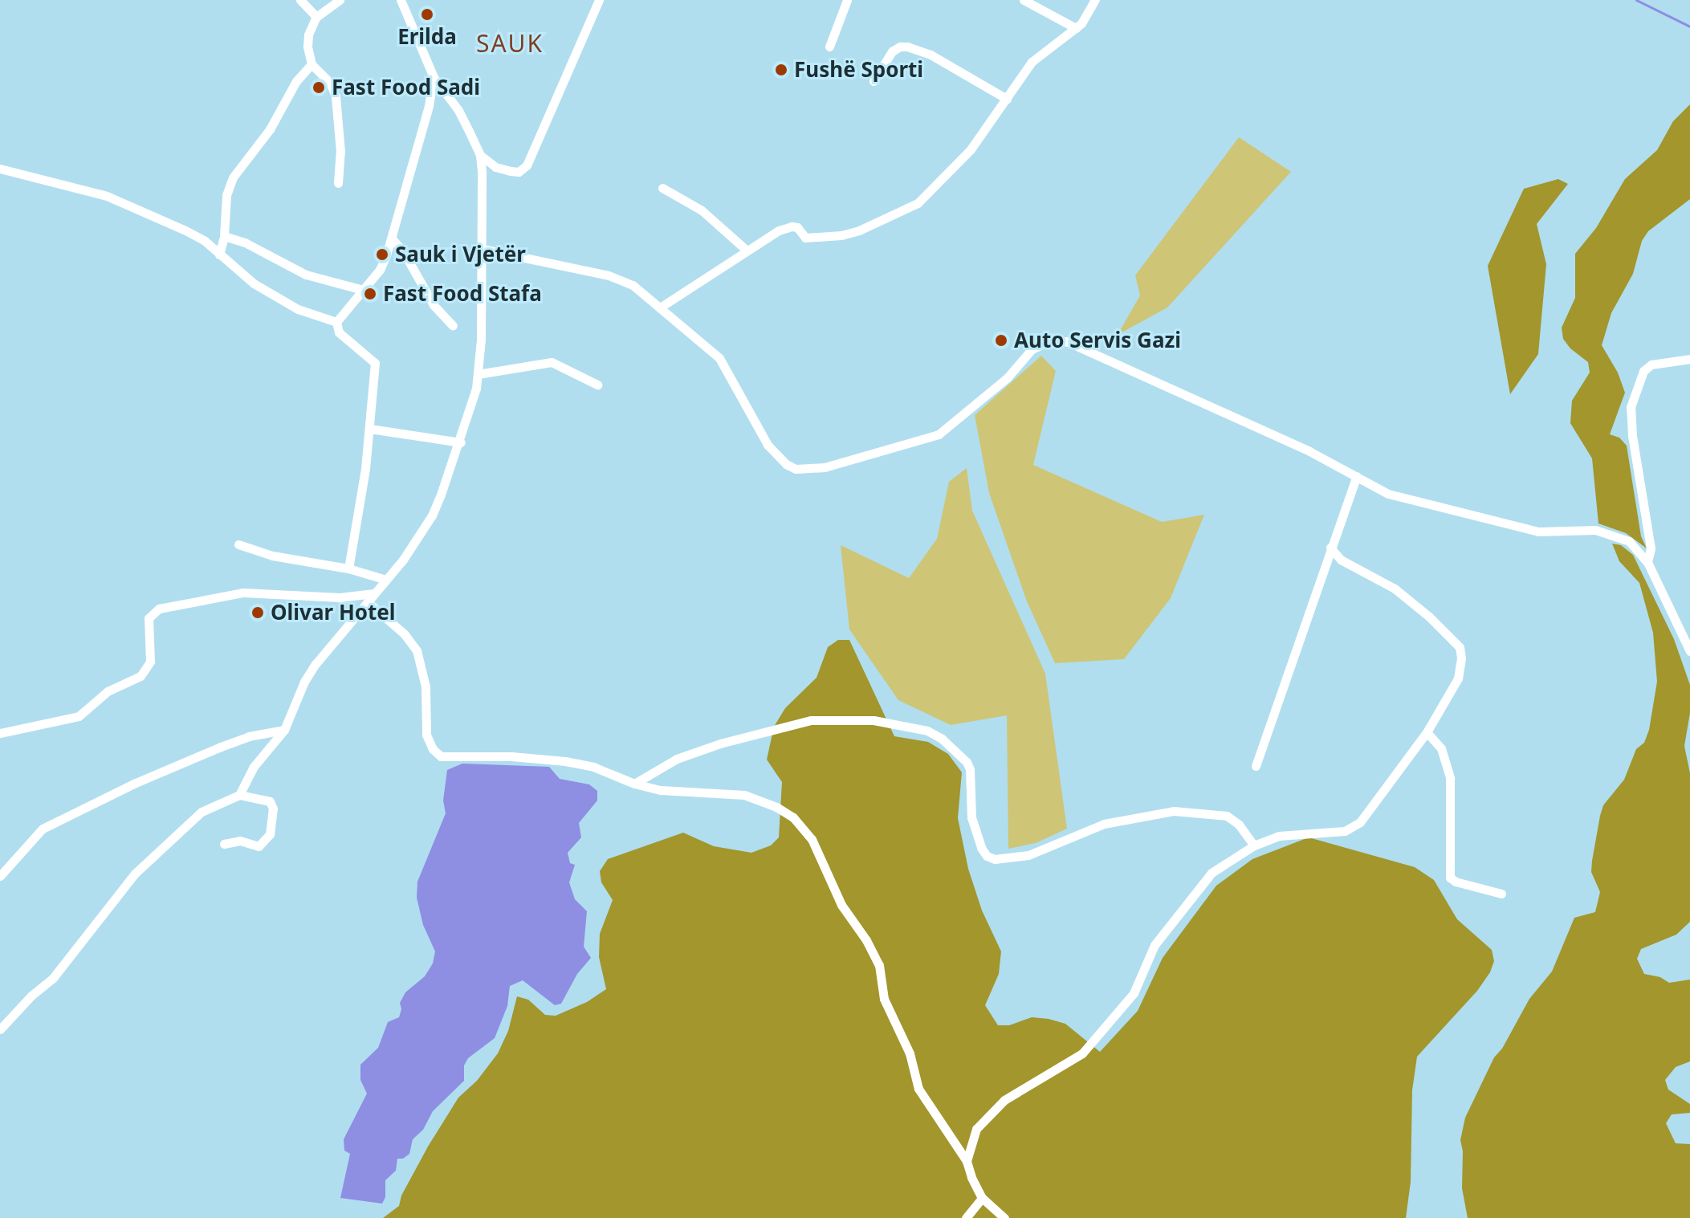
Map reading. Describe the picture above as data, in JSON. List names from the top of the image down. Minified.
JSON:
{"districts":["SAUK"],"places":["Erilda","Fushë Sporti","Fast Food Sadi","Sauk i Vjetër","Fast Food Stafa","Auto Servis Gazi","Olivar Hotel"]}
